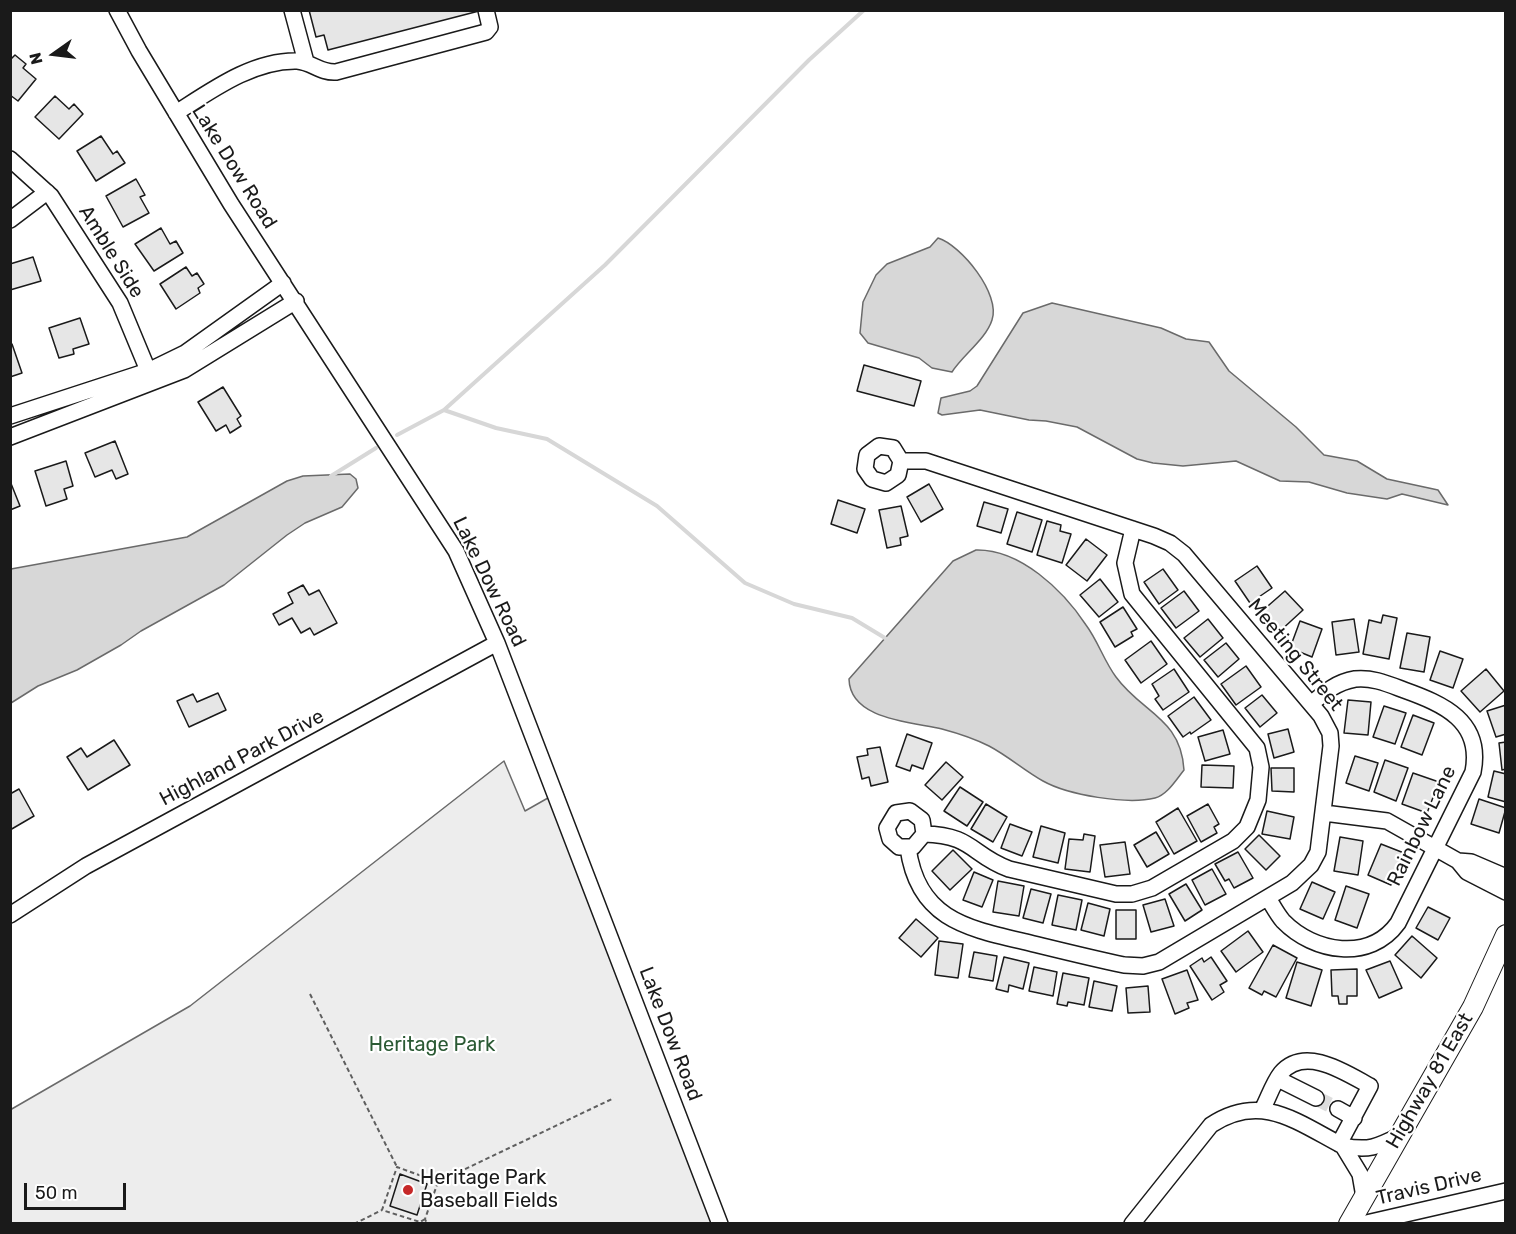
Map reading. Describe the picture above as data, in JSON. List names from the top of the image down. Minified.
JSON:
{"streets":{"main road":["Highway 81 East"],"street":["Lake Dow Road","Amble Side","Meeting Street","Highland Park Drive","Rainbow Lane","Travis Drive"]},"crossings":[["Lake Dow Road","Highland Park Drive"],["Meeting Street","Rainbow Lane"]],"parks":["Heritage Park"],"places":["Heritage Park Baseball Fields"],"scale_bar":"50 m","north":"left"}
